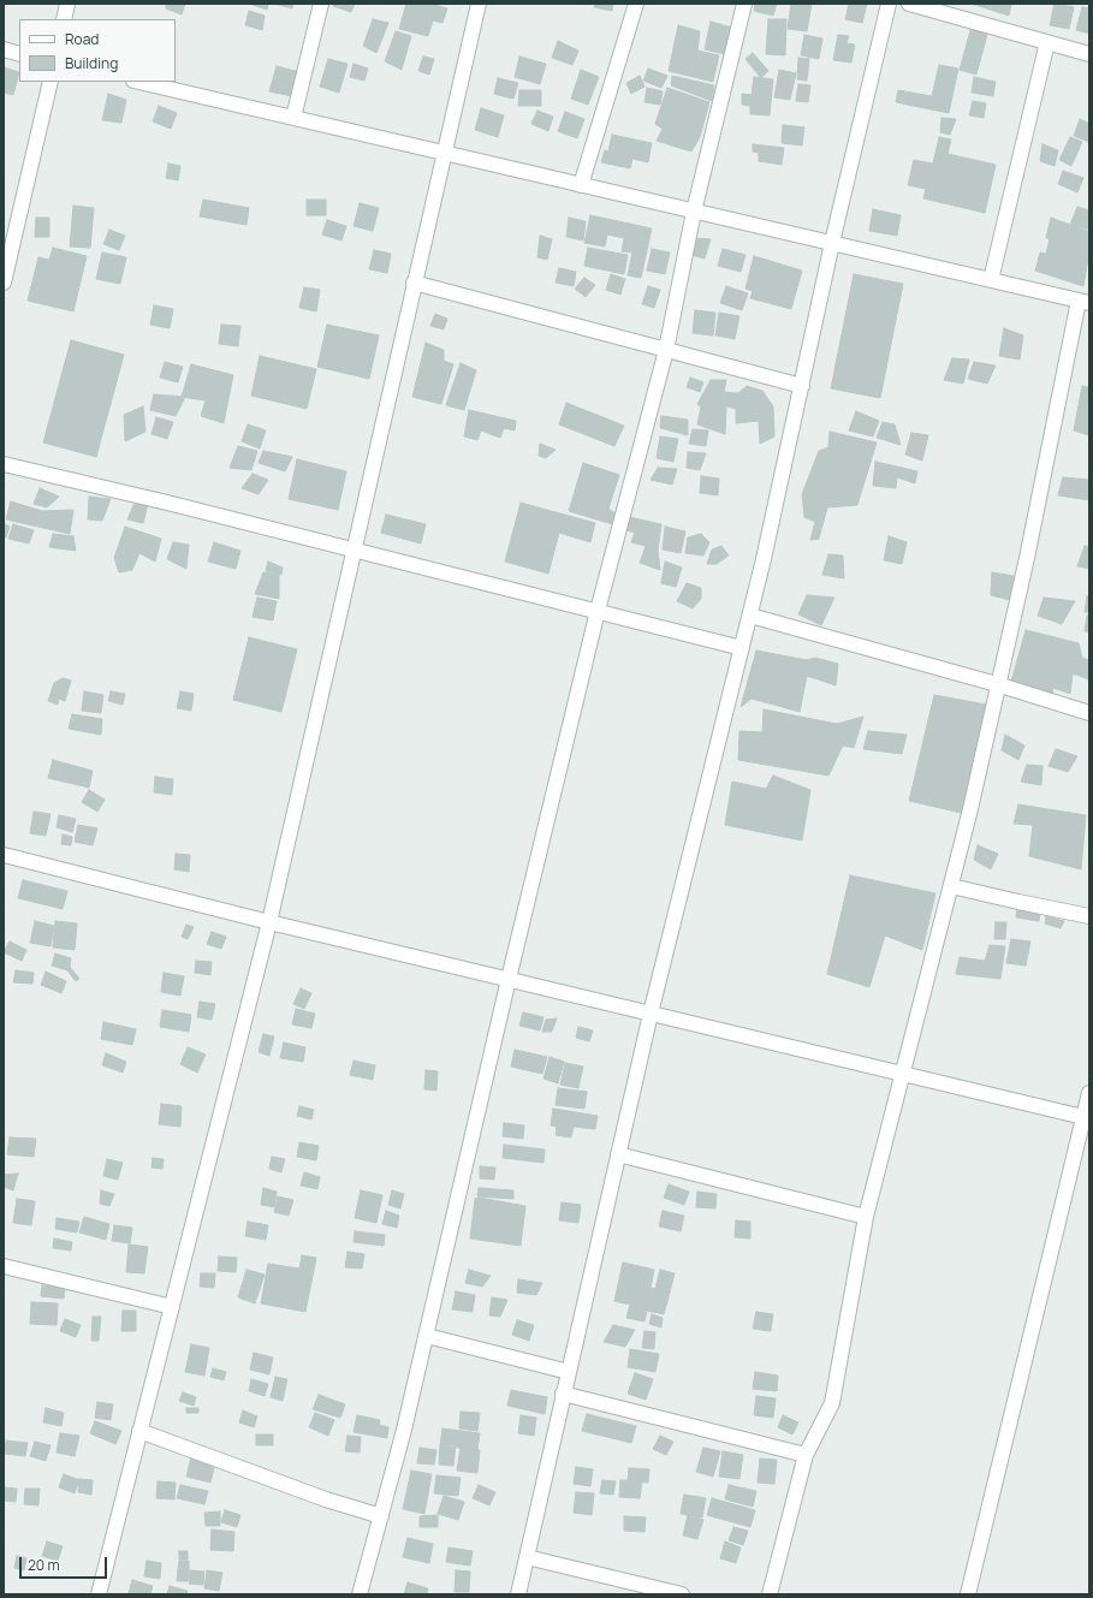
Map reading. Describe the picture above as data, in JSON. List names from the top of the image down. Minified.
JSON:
{"legend":["Road","Building"],"scale_bar":"20 m"}
